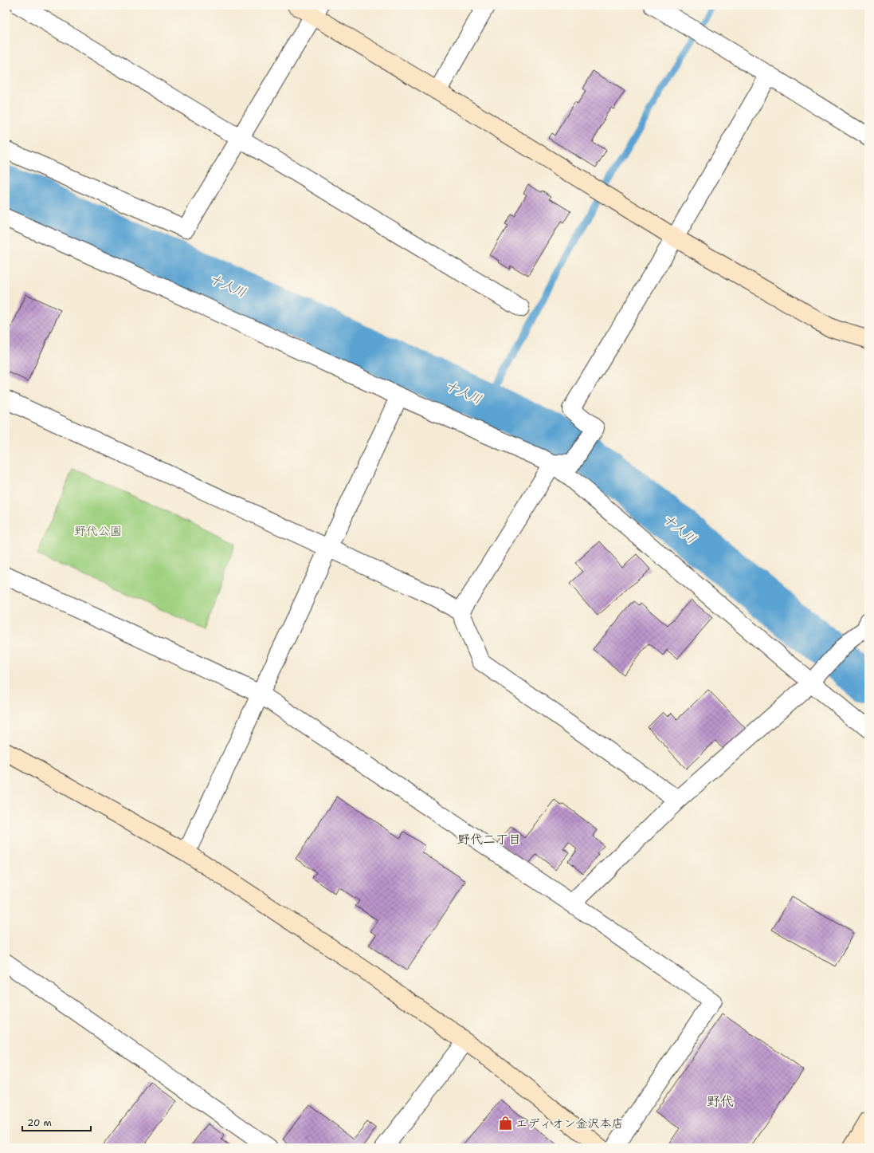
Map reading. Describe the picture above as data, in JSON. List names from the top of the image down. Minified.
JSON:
{"districts":["野代二丁目","野代"],"water":["十人川"],"parks":["野代公園"],"places":{"shop":["エディオン金沢本店"]},"scale_bar":"20 m"}
